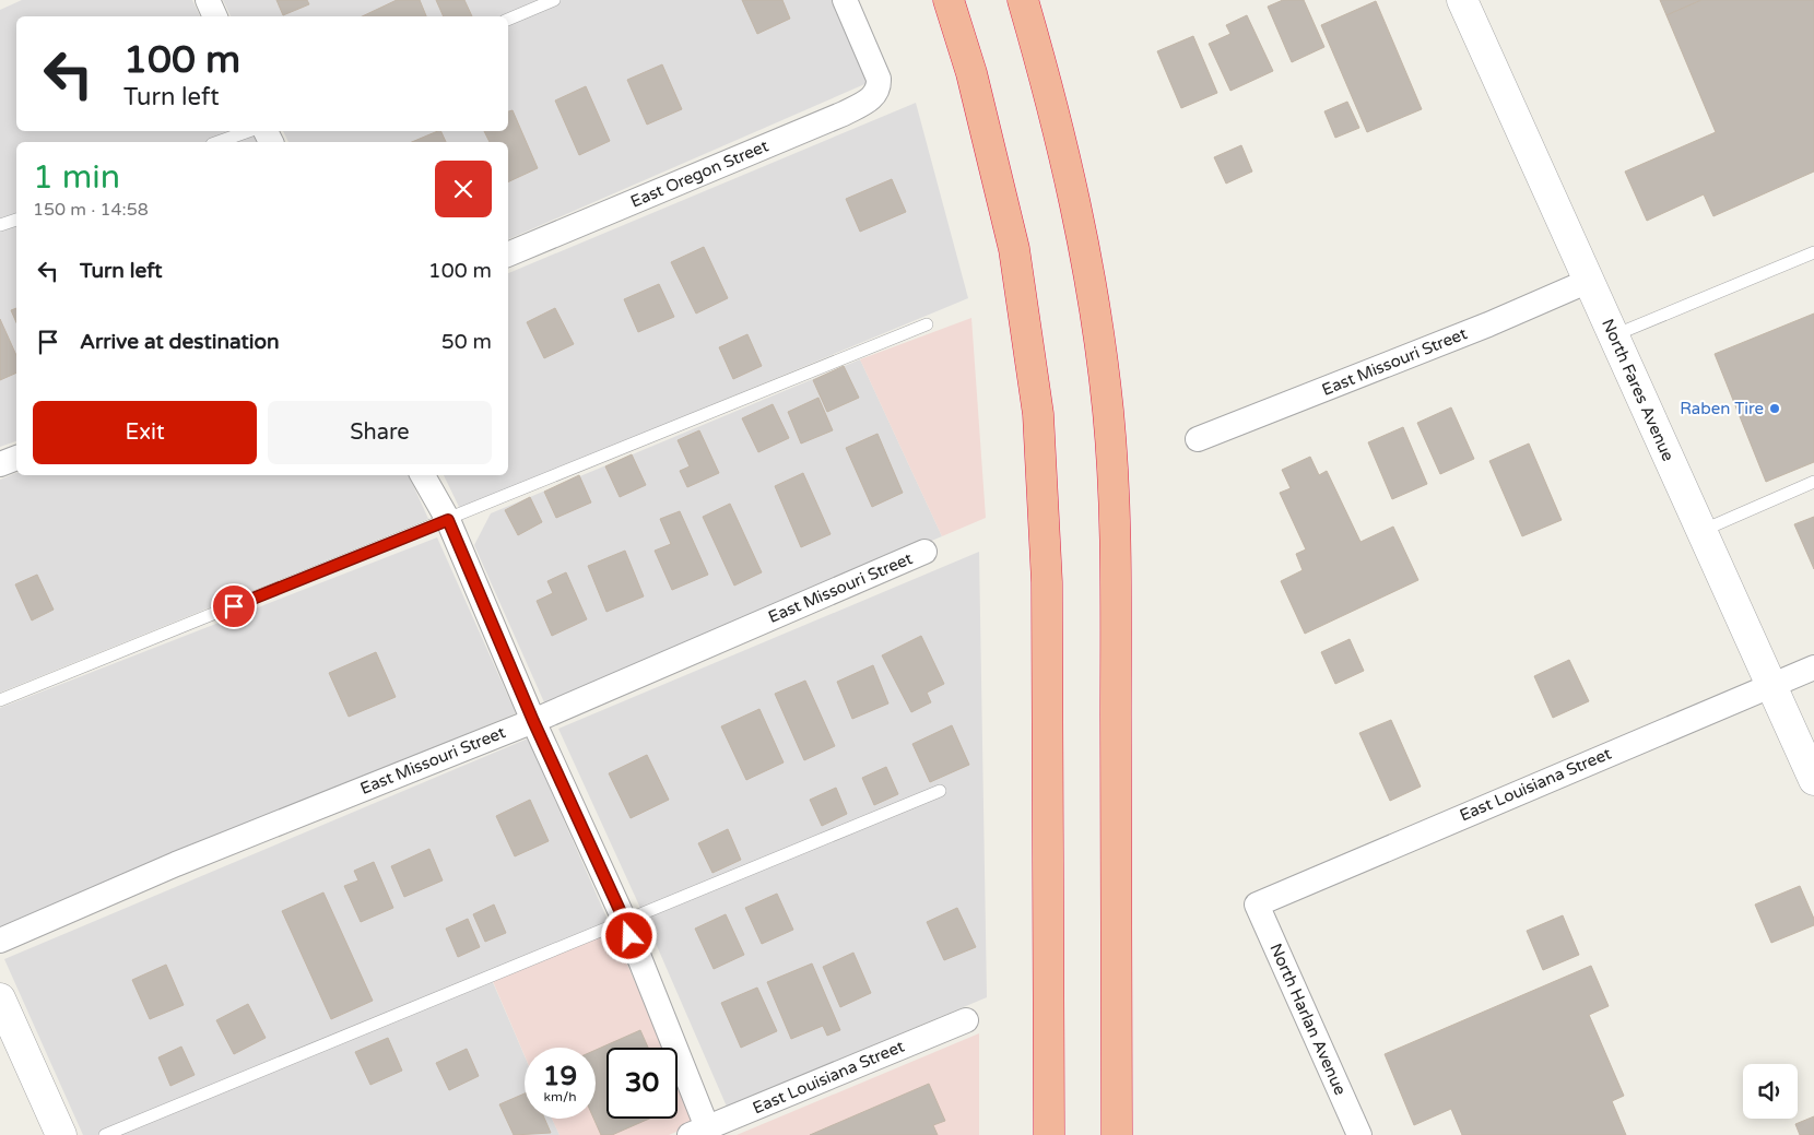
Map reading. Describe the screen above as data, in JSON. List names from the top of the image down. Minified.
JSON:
{"streets":{"street":["East Oregon Street","East Missouri Street","North Fares Avenue","East Louisiana Street","North Harlan Avenue"]},"crossings":[["East Missouri Street","North Fares Avenue"],["North Fares Avenue","East Louisiana Street"],["East Louisiana Street","North Harlan Avenue"]],"places":["Raben Tire"],"page":{"turn":["100 m","Turn left"],"heading":["1 min","150 m · 14:58"],"list":[{"name":"Turn left","value":"100 m"},{"name":"Arrive at destination","value":"50 m"}],"buttons":["Exit","Share"],"speed":"19 km/h","limit":"30"}}
